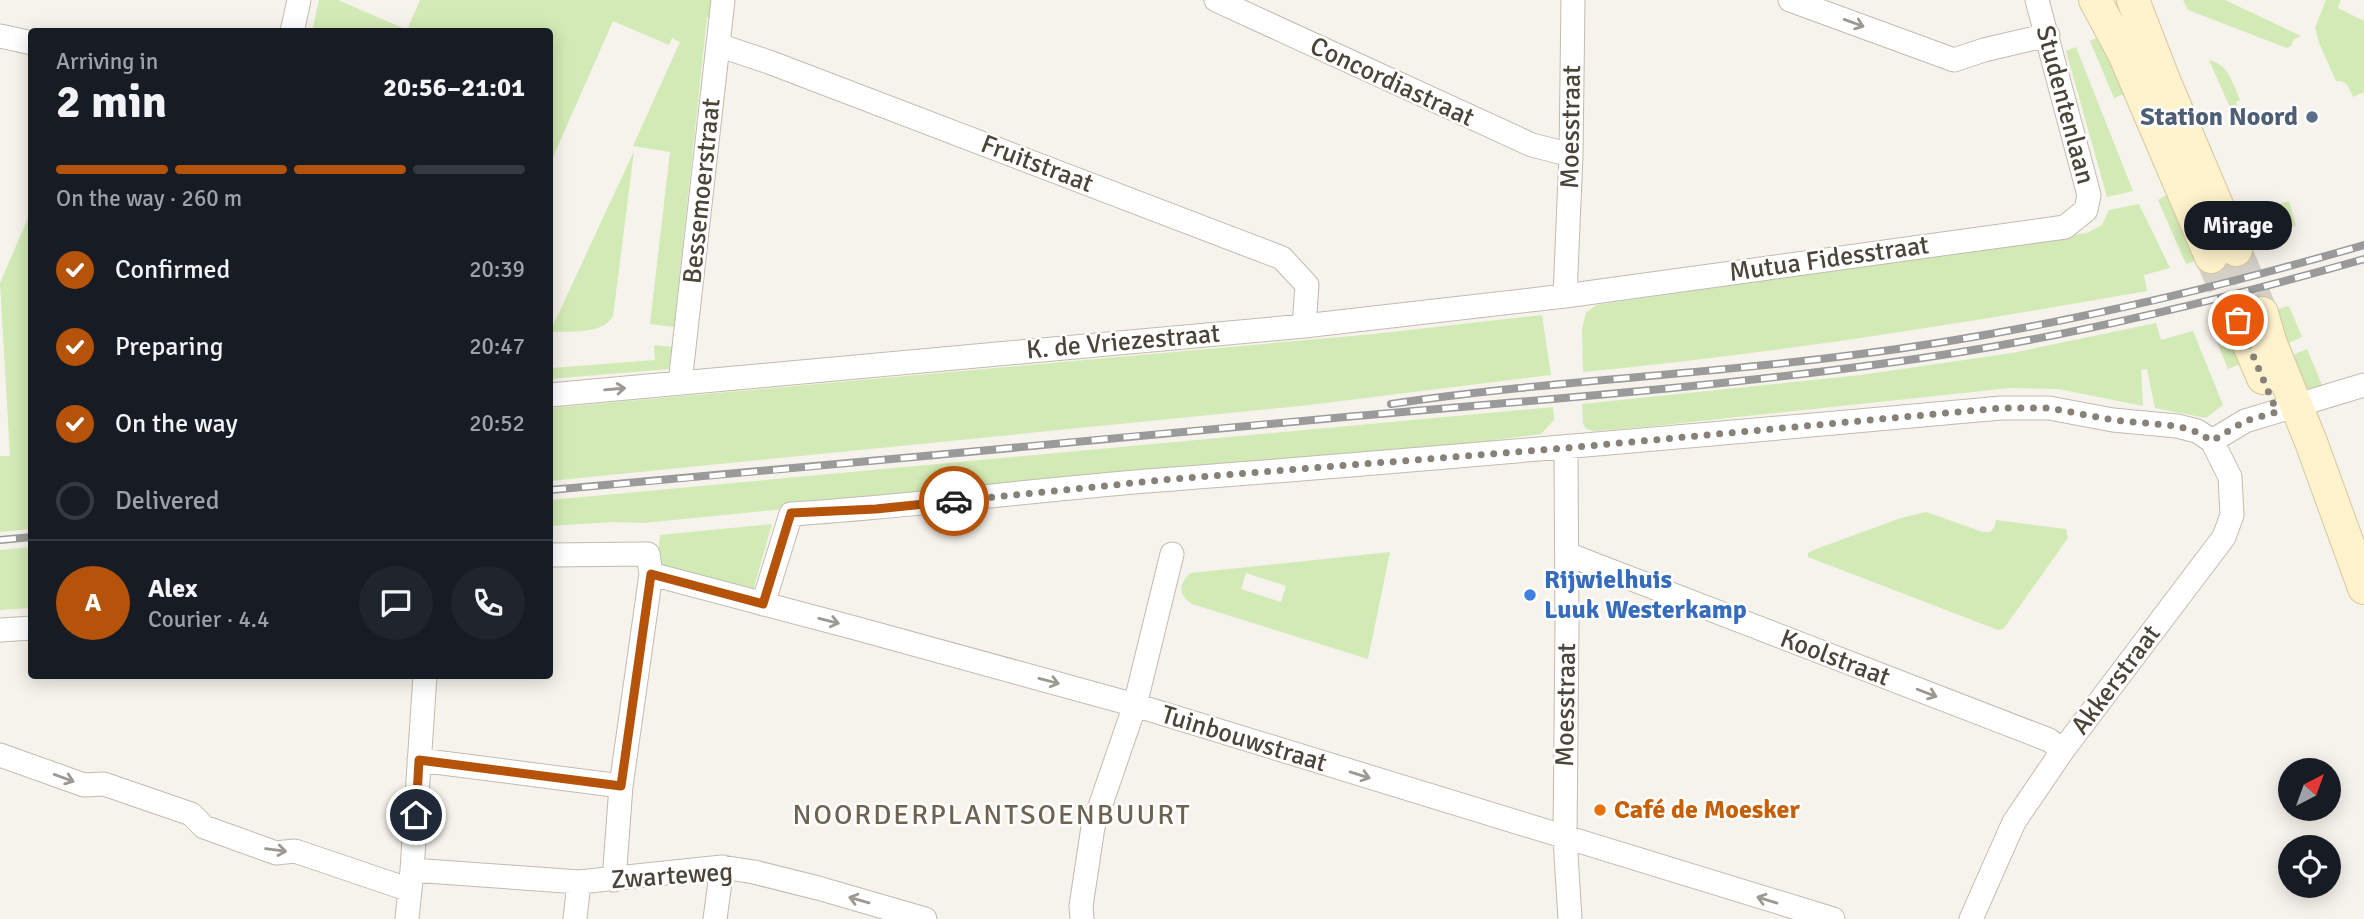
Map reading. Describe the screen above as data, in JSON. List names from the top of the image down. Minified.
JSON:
{"streets":{"street":["Concordiastraat","Studentenlaan","Moesstraat","Fruitstraat","Bessemoerstraat","Mutua Fidesstraat","K. de Vriezestraat","Koolstraat","Akkerstraat","Tuinbouwstraat","Zwarteweg"]},"crossings":[["Concordiastraat","Moesstraat"],["Studentenlaan","Mutua Fidesstraat"],["Moesstraat","Mutua Fidesstraat"],["Moesstraat","K. de Vriezestraat"],["Moesstraat","Koolstraat"],["Moesstraat","Tuinbouwstraat"],["Fruitstraat","Bessemoerstraat"],["Fruitstraat","K. de Vriezestraat"],["Bessemoerstraat","K. de Vriezestraat"],["Mutua Fidesstraat","K. de Vriezestraat"],["Koolstraat","Akkerstraat"]],"districts":["NOORDERPLANTSOENBUURT"],"places":["Station Noord","Mirage","Rijwielhuis Luuk Westerkamp","Café de Moesker"],"north":"top right","page":{"heading":["2 min","Arriving in","20:56–21:01"],"panel":["Alex","Courier · 4.4"],"bar":"On the way · 260 m","bubble":"Mirage","list":[["Confirmed","20:39"],["Preparing","20:47"],["On the way","20:52"],"Delivered"],"round":"A"}}
